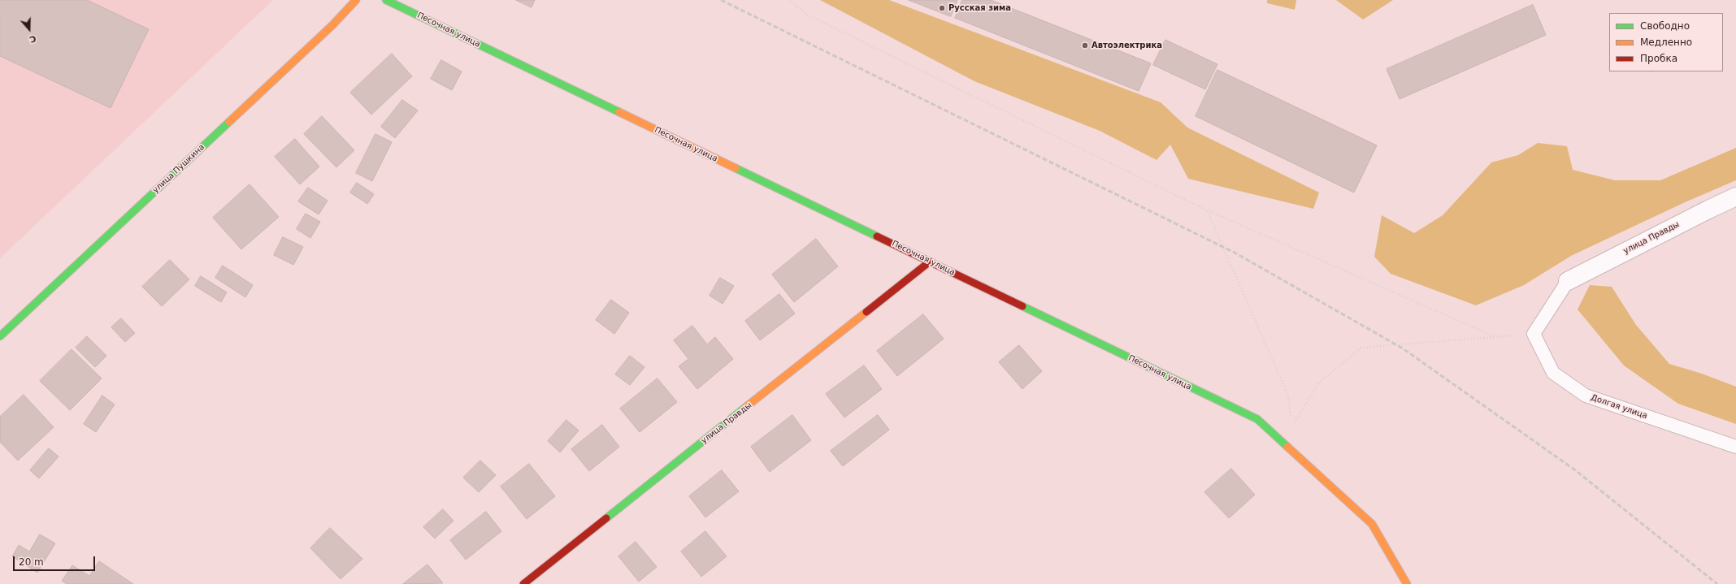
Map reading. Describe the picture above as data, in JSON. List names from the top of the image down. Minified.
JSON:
{"streets":{"street":["Песочная улица","улица Пушкина","улица Правды"],"lane":["Долгая улица"]},"crossings":[["Песочная улица","улица Правды"]],"places":["Русская зима","Автоэлектрика"],"legend":["Свободно","Медленно","Пробка"],"scale_bar":"20 m","north":"bottom"}
